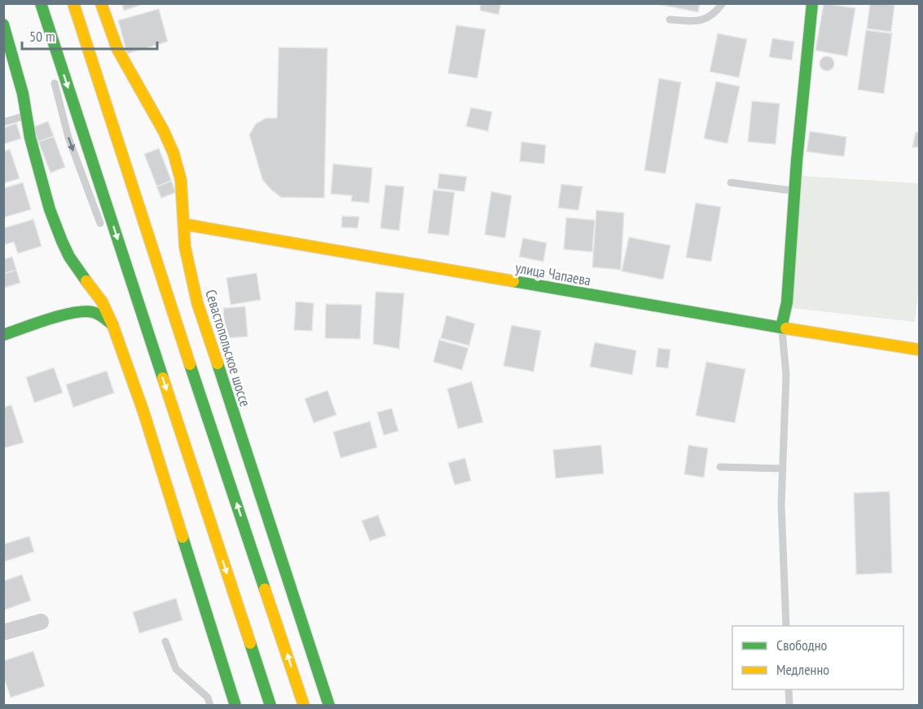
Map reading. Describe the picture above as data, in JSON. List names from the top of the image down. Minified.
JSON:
{"streets":{"main road":["улица Чапаева","Севастопольское шоссе"]},"crossings":[["улица Чапаева","Севастопольское шоссе"]],"legend":["Свободно","Медленно"],"scale_bar":"50 m"}
